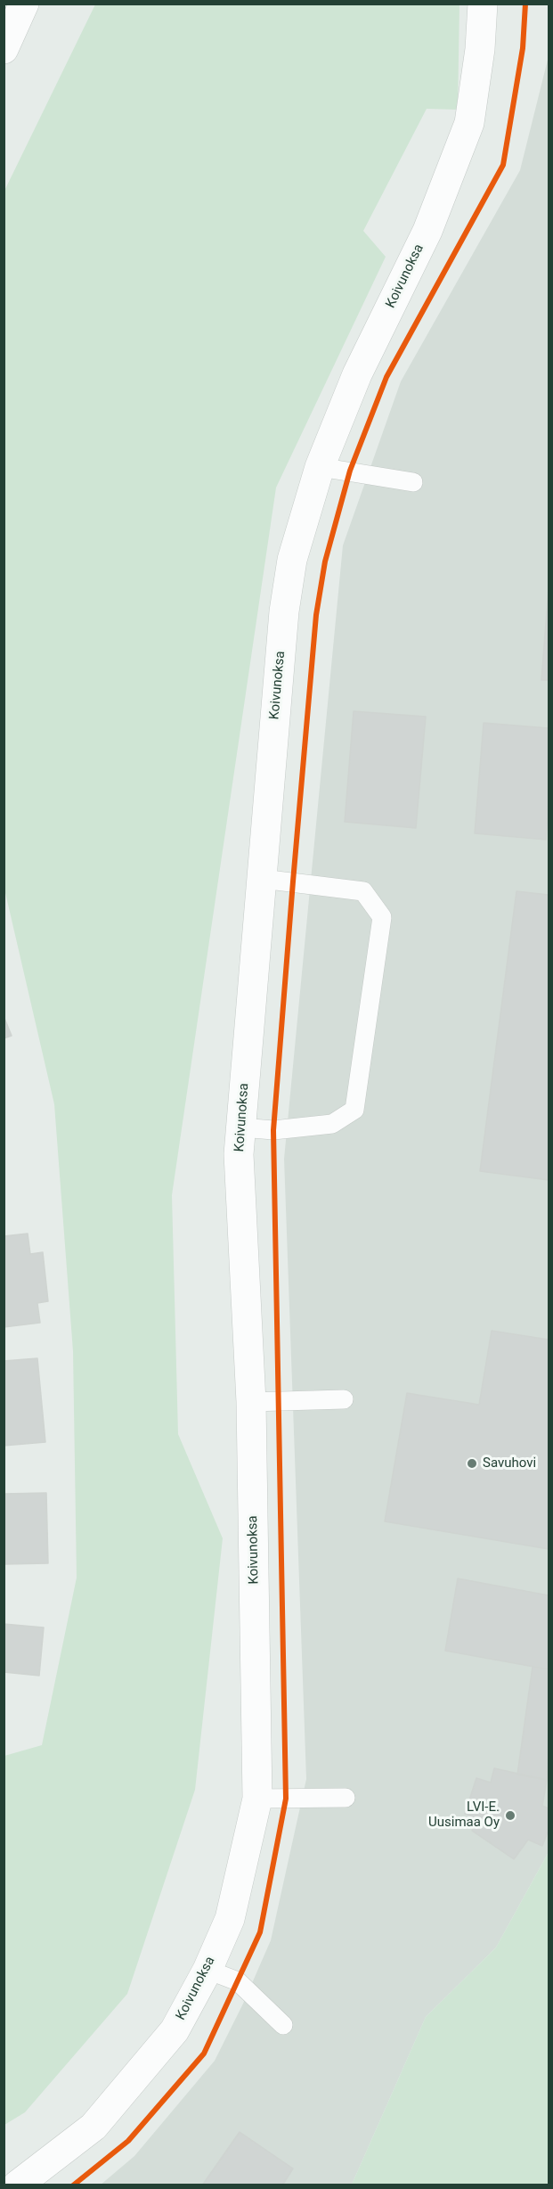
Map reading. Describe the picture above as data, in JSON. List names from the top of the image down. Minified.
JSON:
{"streets":{"street":["Koivunoksa"]},"places":["Savuhovi","LVI-E. Uusimaa Oy"]}
